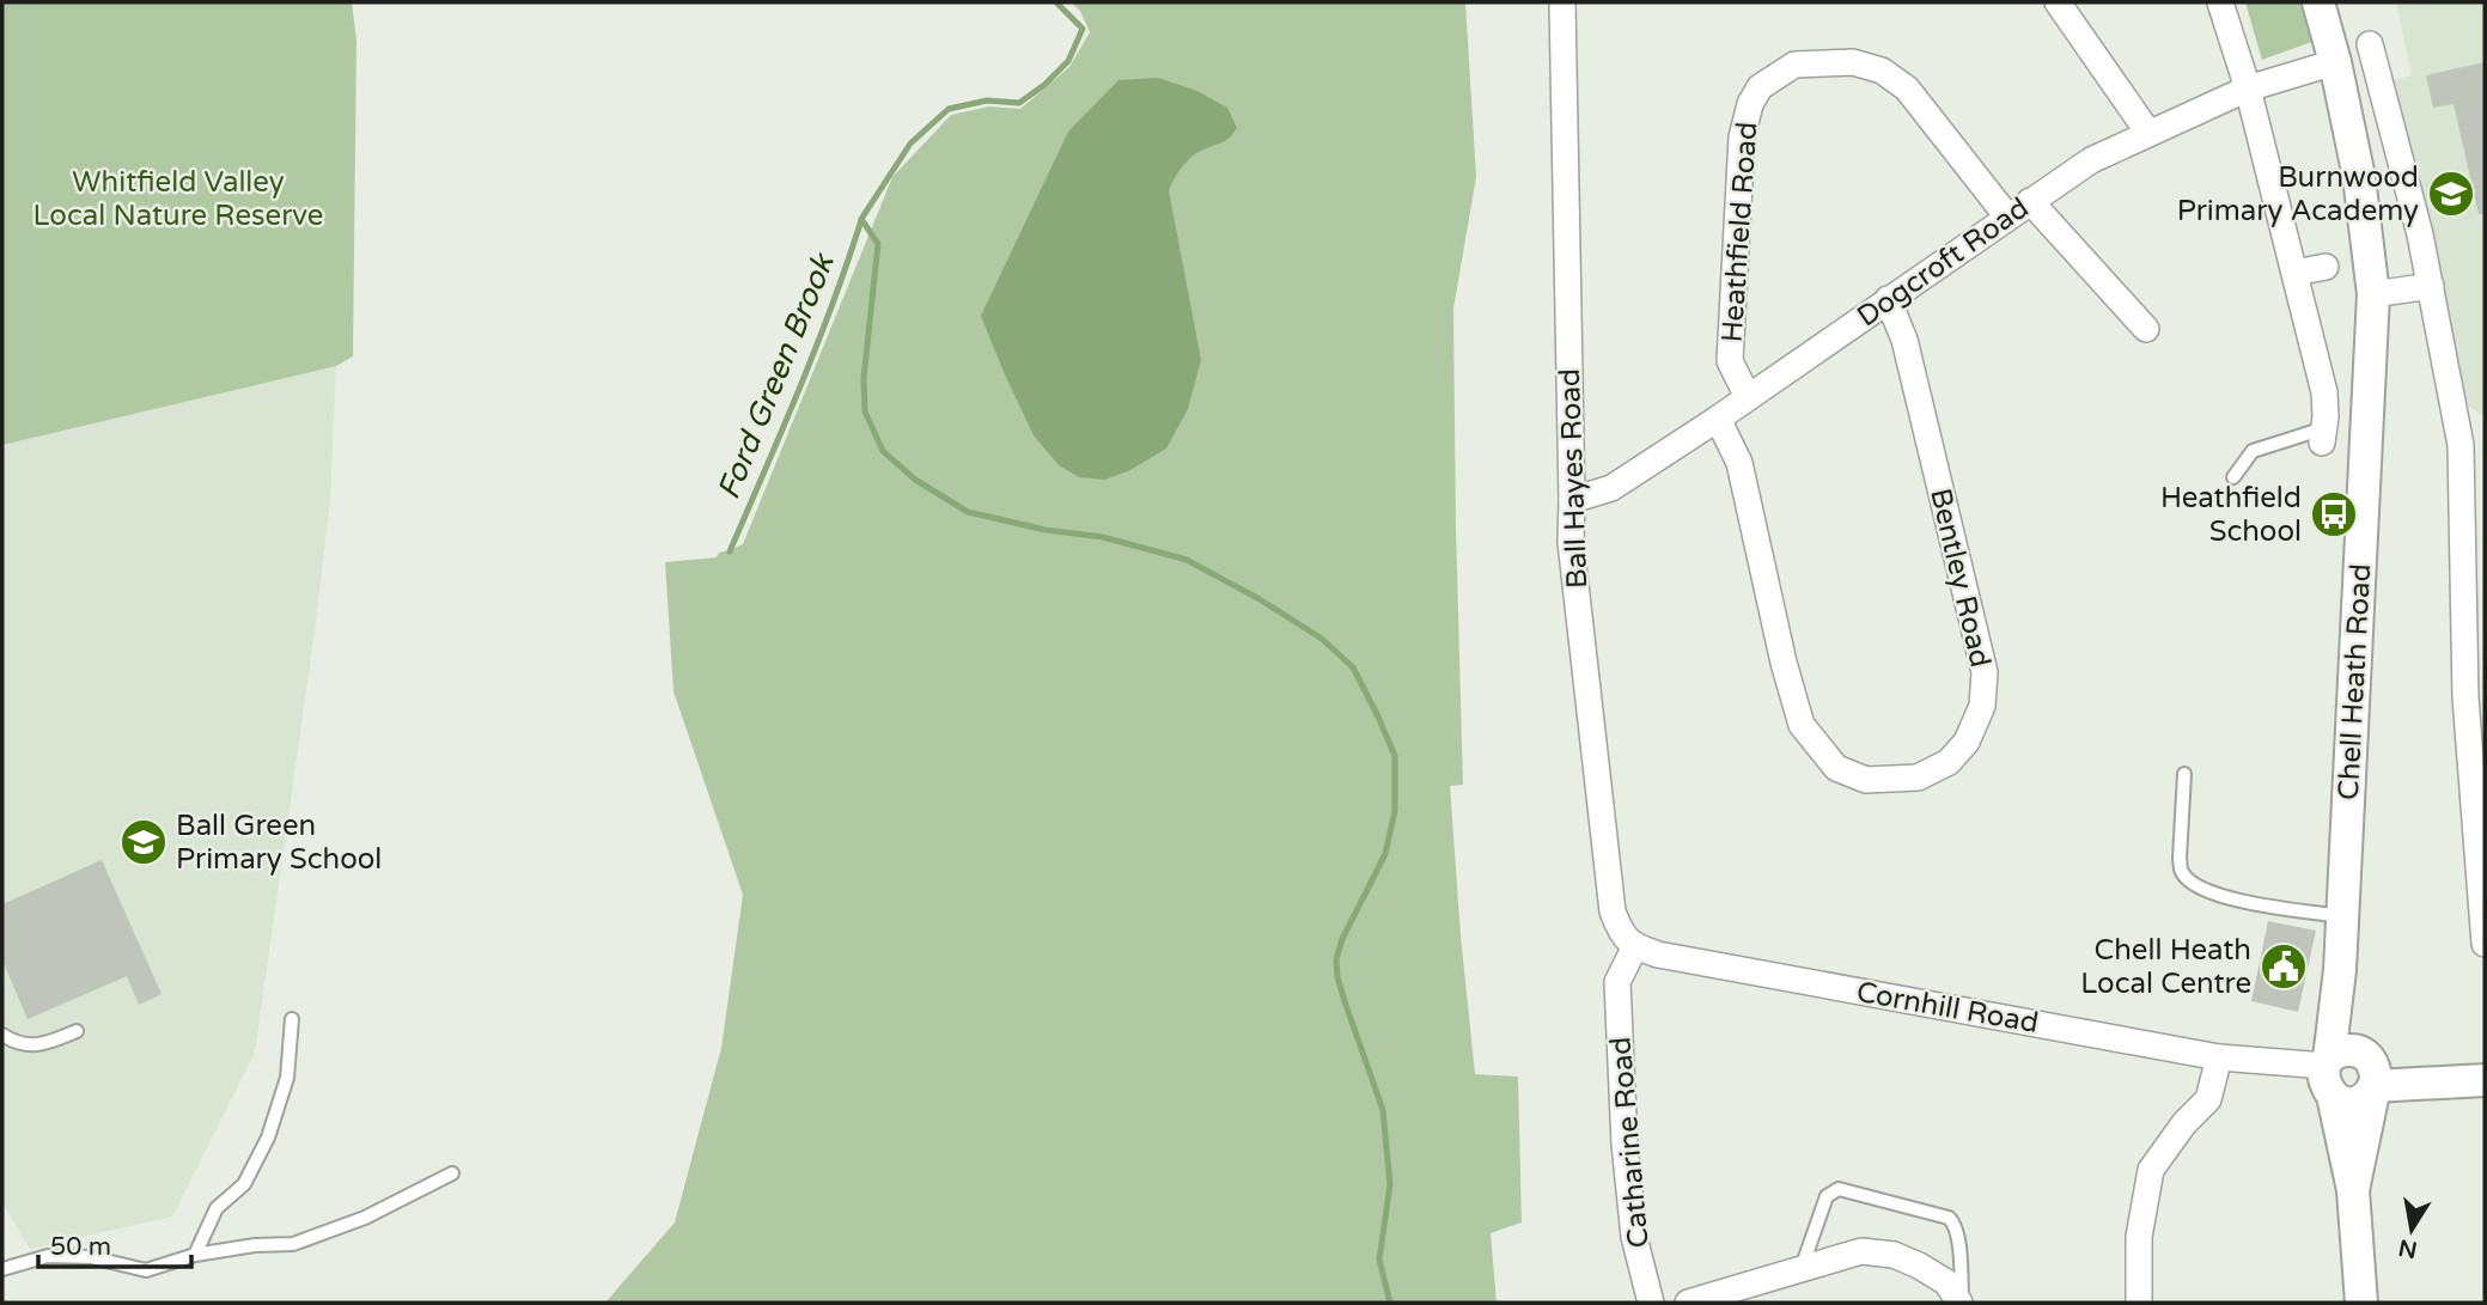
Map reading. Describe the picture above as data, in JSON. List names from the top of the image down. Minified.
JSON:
{"streets":{"street":["Heathfield Road","Dogcroft Road","Ball Hayes Road","Bentley Road","Chell Heath Road","Cornhill Road","Catharine Road"]},"crossings":[["Heathfield Road","Dogcroft Road"],["Dogcroft Road","Ball Hayes Road"],["Dogcroft Road","Bentley Road"],["Dogcroft Road","Chell Heath Road"],["Ball Hayes Road","Cornhill Road"],["Ball Hayes Road","Catharine Road"],["Chell Heath Road","Cornhill Road"],["Cornhill Road","Catharine Road"]],"water":["Ford Green Brook"],"parks":["Whitfield Valley Local Nature Reserve"],"places":{"school or university":["Burnwood Primary Academy","Ball Green Primary School"],"bus stop":["Heathfield School"],"public building":["Chell Heath Local Centre"]},"scale_bar":"50 m","north":"bottom"}
